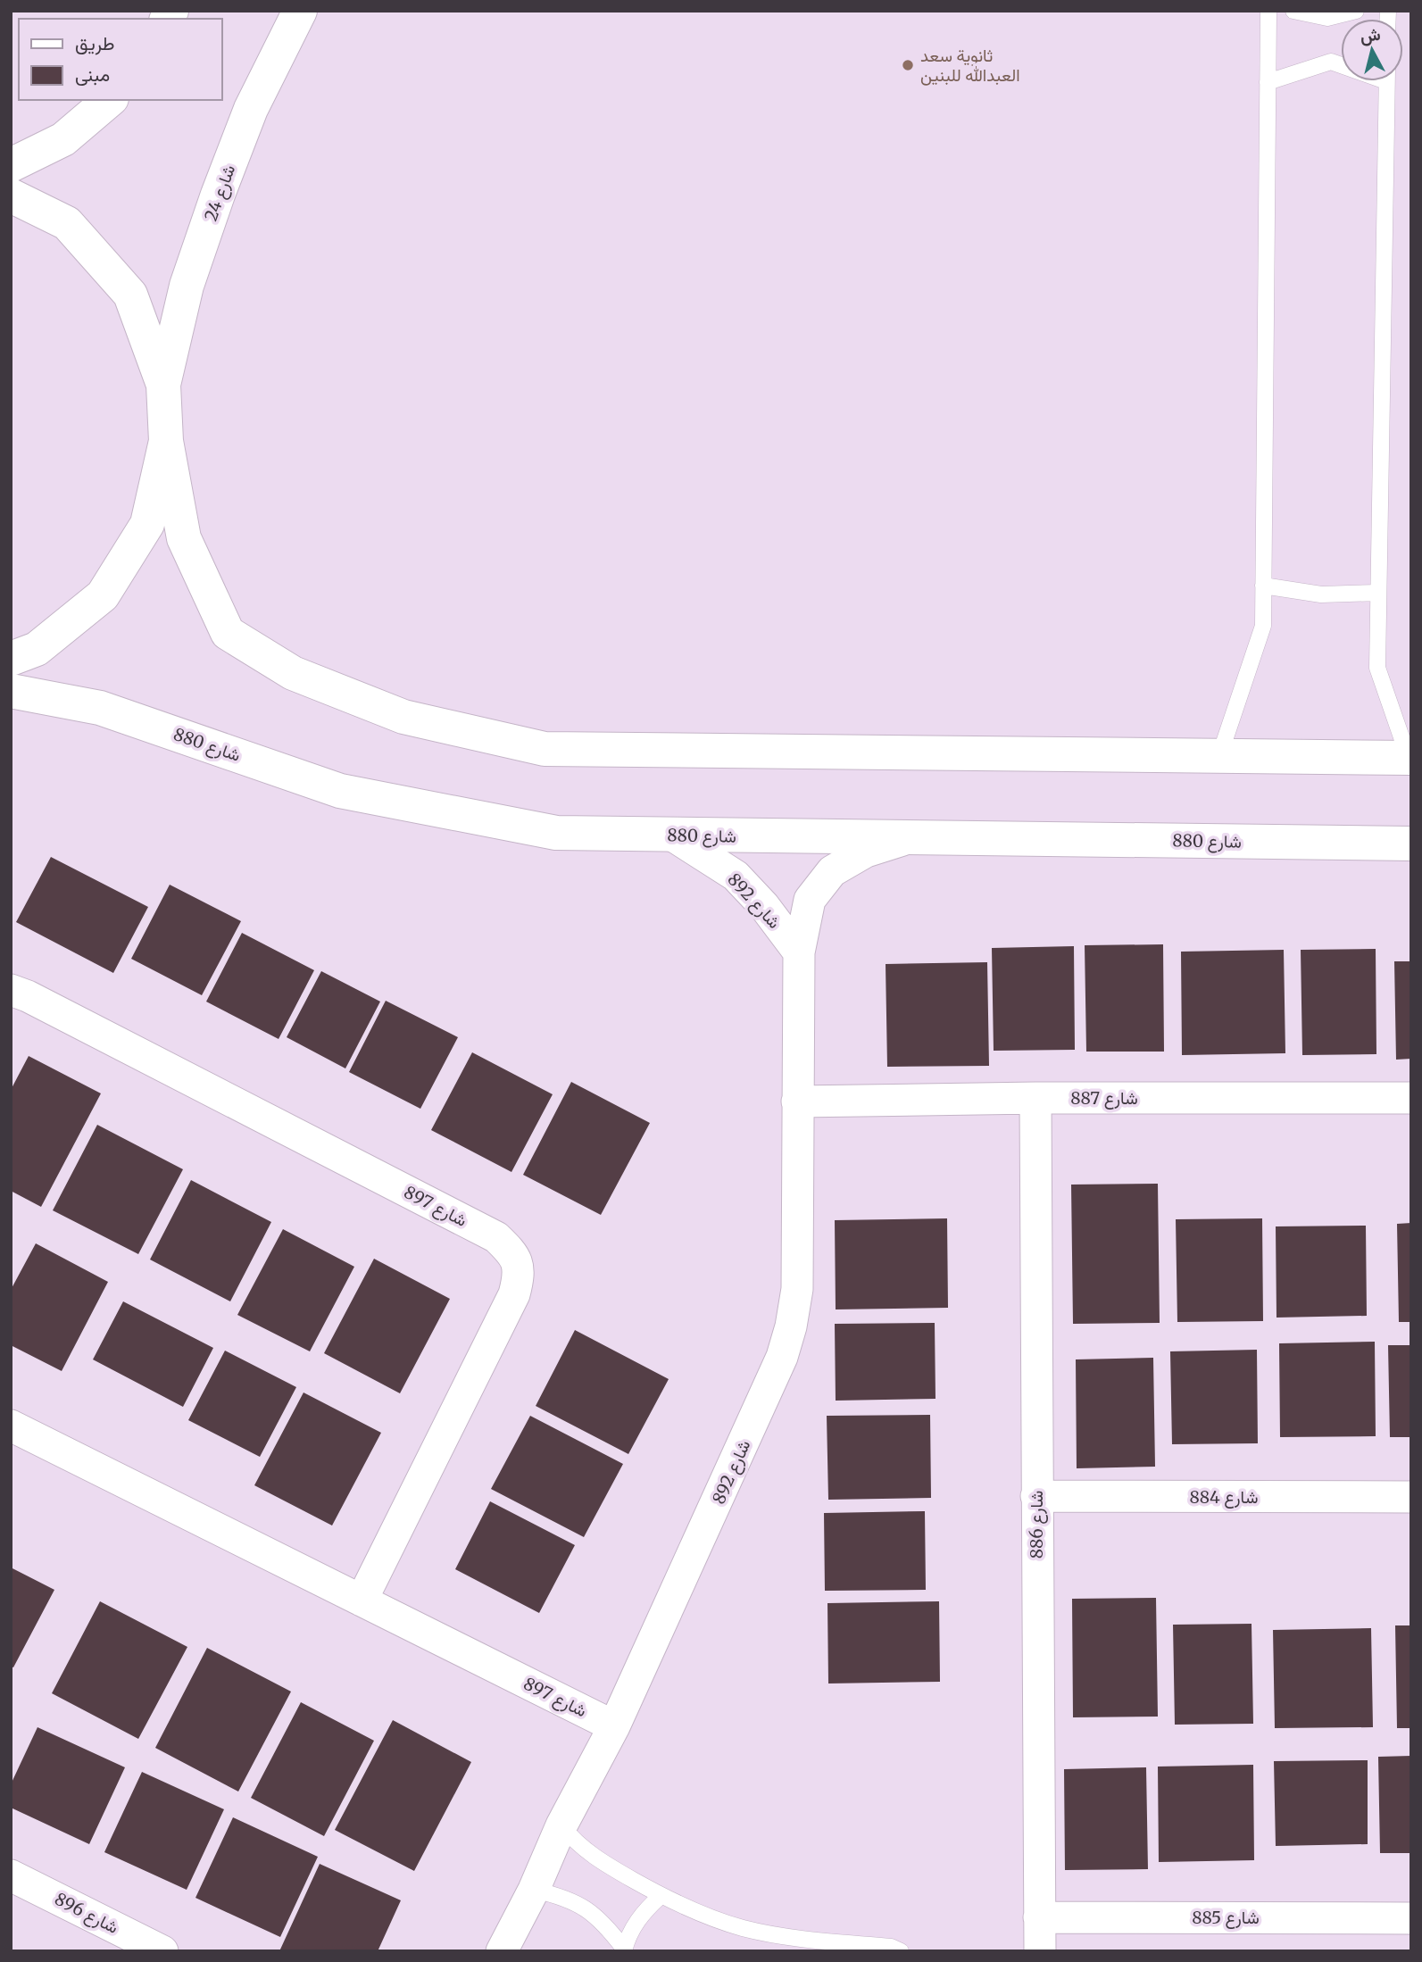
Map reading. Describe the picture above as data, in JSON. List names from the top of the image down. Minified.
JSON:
{"streets":{"street":["شارع 24","شارع 880","شارع 892","شارع 887","شارع 897","شارع 884","شارع 886","شارع 896","شارع 885"]},"crossings":[["شارع 880","شارع 892"],["شارع 892","شارع 887"],["شارع 892","شارع 897"],["شارع 887","شارع 886"],["شارع 884","شارع 886"],["شارع 886","شارع 885"]],"places":["ثانوية سعد العبدالله للبنين"],"legend":["طريق","مبنى"],"north":"top"}
